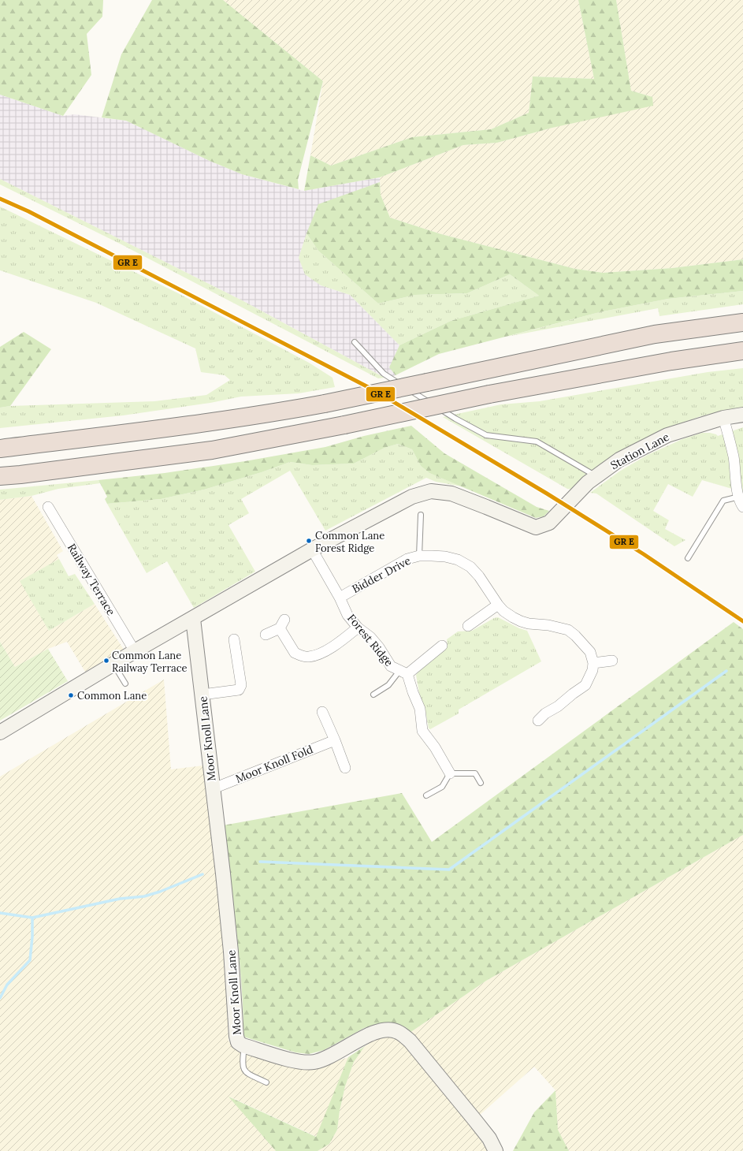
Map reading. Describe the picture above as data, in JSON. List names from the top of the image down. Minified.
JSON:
{"streets":{"street":["Station Lane","Bidder Drive","Railway Terrace","Forest Ridge","Moor Knoll Lane","Moor Knoll Fold"]},"crossings":[["Station Lane","Forest Ridge"],["Bidder Drive","Forest Ridge"],["Moor Knoll Lane","Moor Knoll Fold"]],"places":["Common Lane Forest Ridge","Common Lane Railway Terrace","Common Lane"]}
